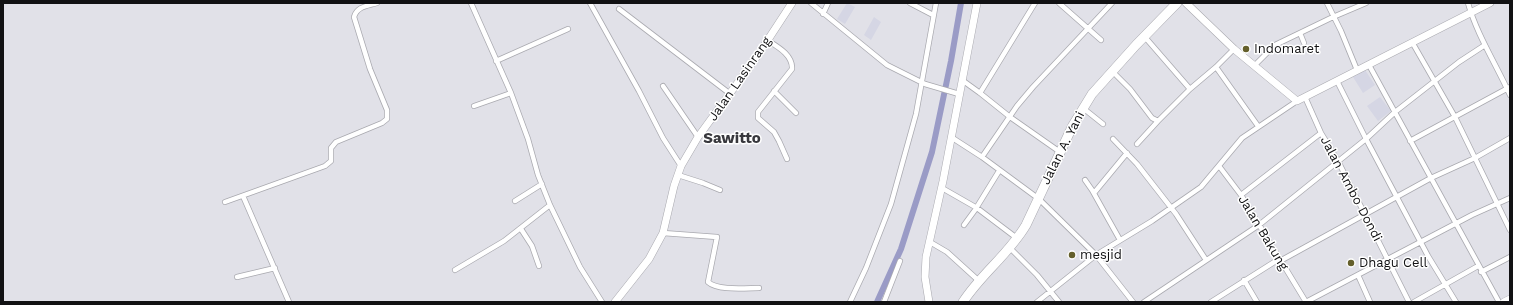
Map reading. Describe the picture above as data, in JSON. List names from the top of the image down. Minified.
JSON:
{"streets":{"highway":["Jalan A. Yani"],"street":["Jalan Lasinrang","Jalan Ambo Dondi","Jalan Bakung"]},"districts":["Sawitto"],"places":["Indomaret","mesjid","Dhagu Cell"]}
